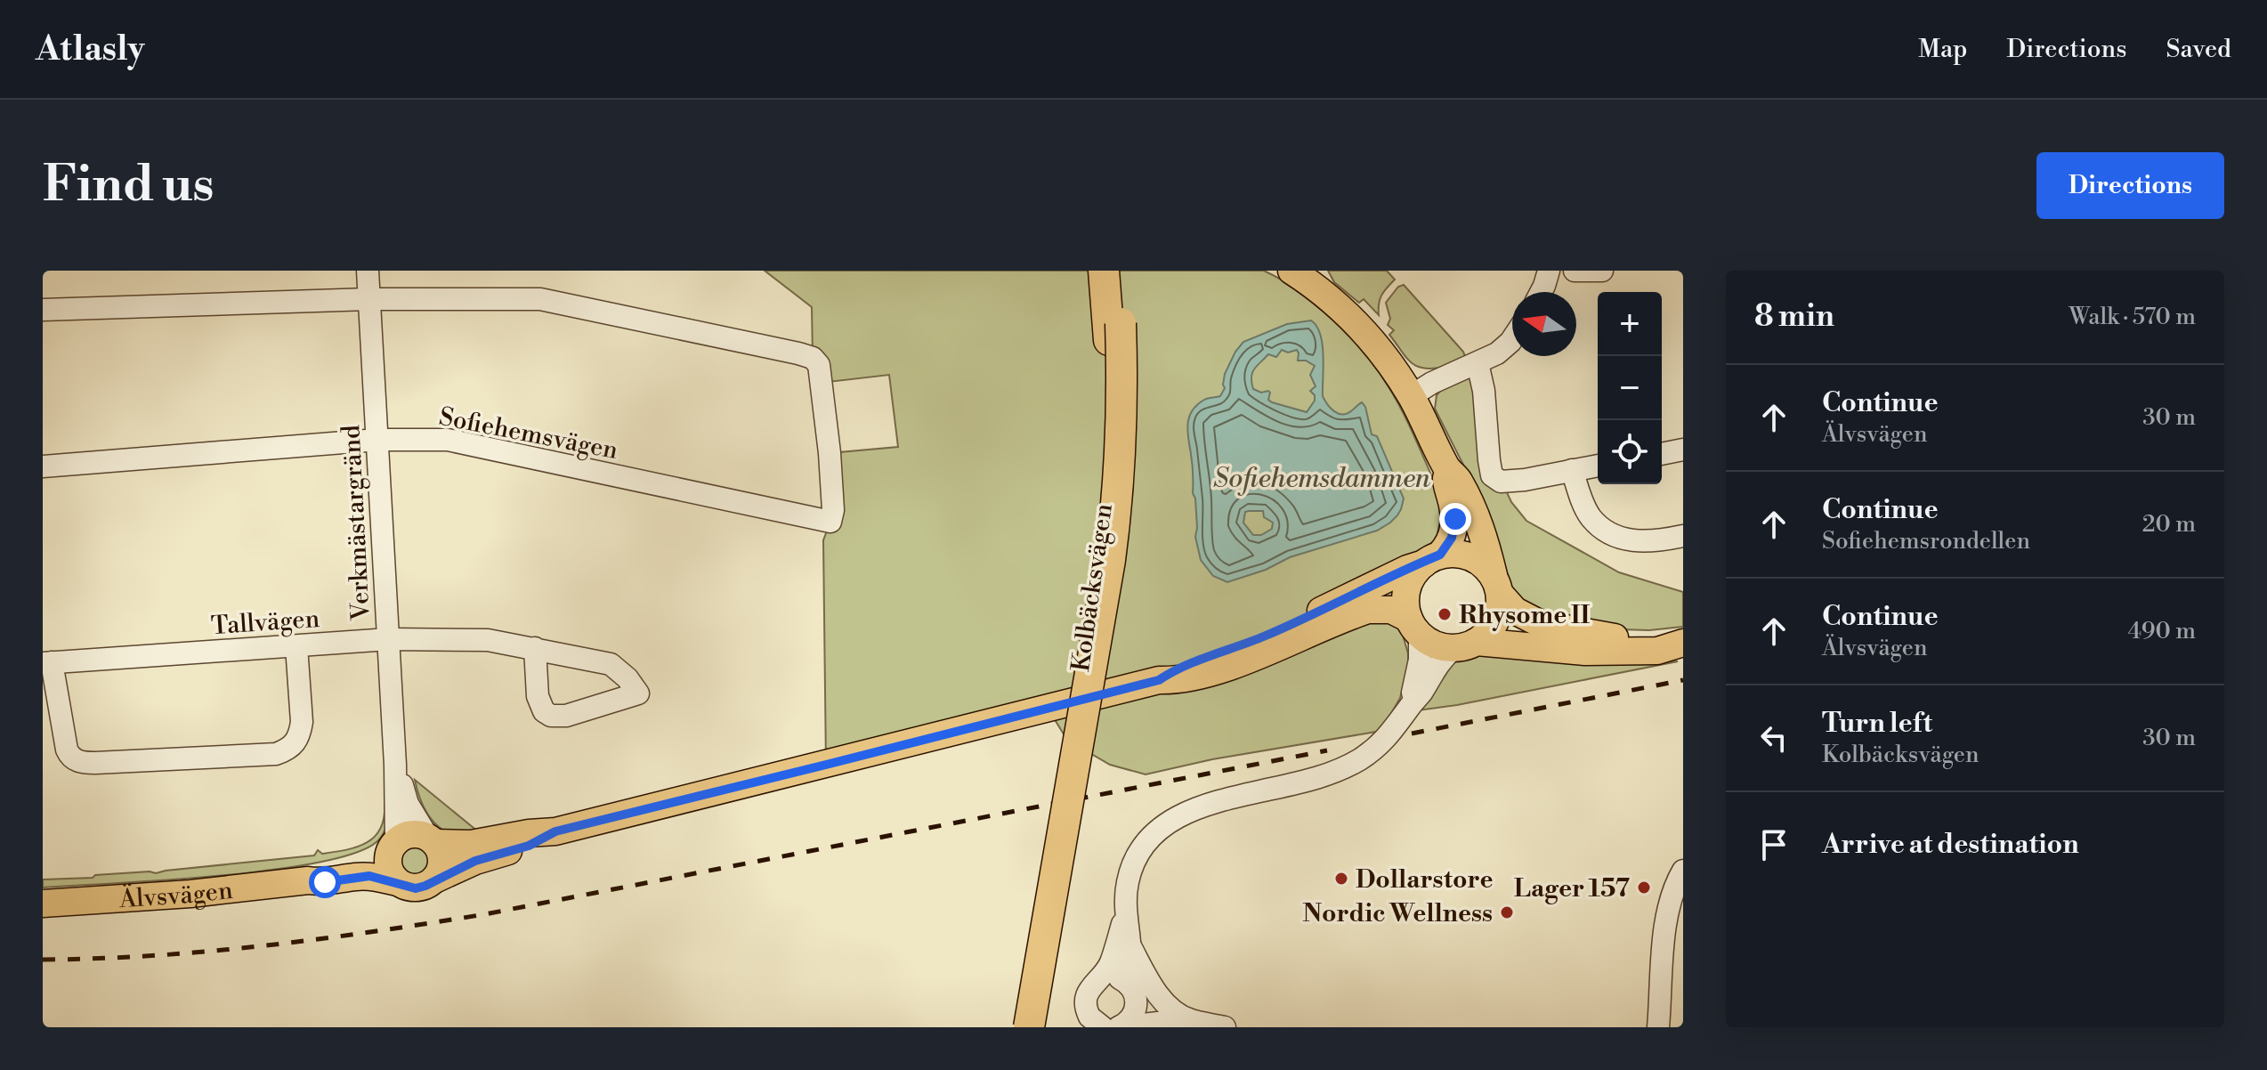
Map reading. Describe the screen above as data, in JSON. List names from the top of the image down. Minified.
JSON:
{"streets":{"highway":["Kolbäcksvägen"],"main road":["Älvsvägen"],"street":["Sofiehemsvägen","Verkmästargränd","Tallvägen"]},"crossings":[["Sofiehemsvägen","Verkmästargränd"],["Verkmästargränd","Tallvägen"],["Verkmästargränd","Älvsvägen"]],"water":["Sofiehemsdammen"],"places":["Rhysome II","Dollarstore","Lager 157","Nordic Wellness"],"north":"left","page":{"header":"Atlasly","nav":["Map","Directions","Saved"],"buttons":"Directions","title":"Find us","heading":["8 min","Walk · 570 m"],"map_buttons":["+","−"],"list":[["Continue","Älvsvägen","30 m"],["Continue","Sofiehemsrondellen","20 m"],["Continue","Älvsvägen","490 m"],["Turn left","Kolbäcksvägen","30 m"],"Arrive at destination"]}}
